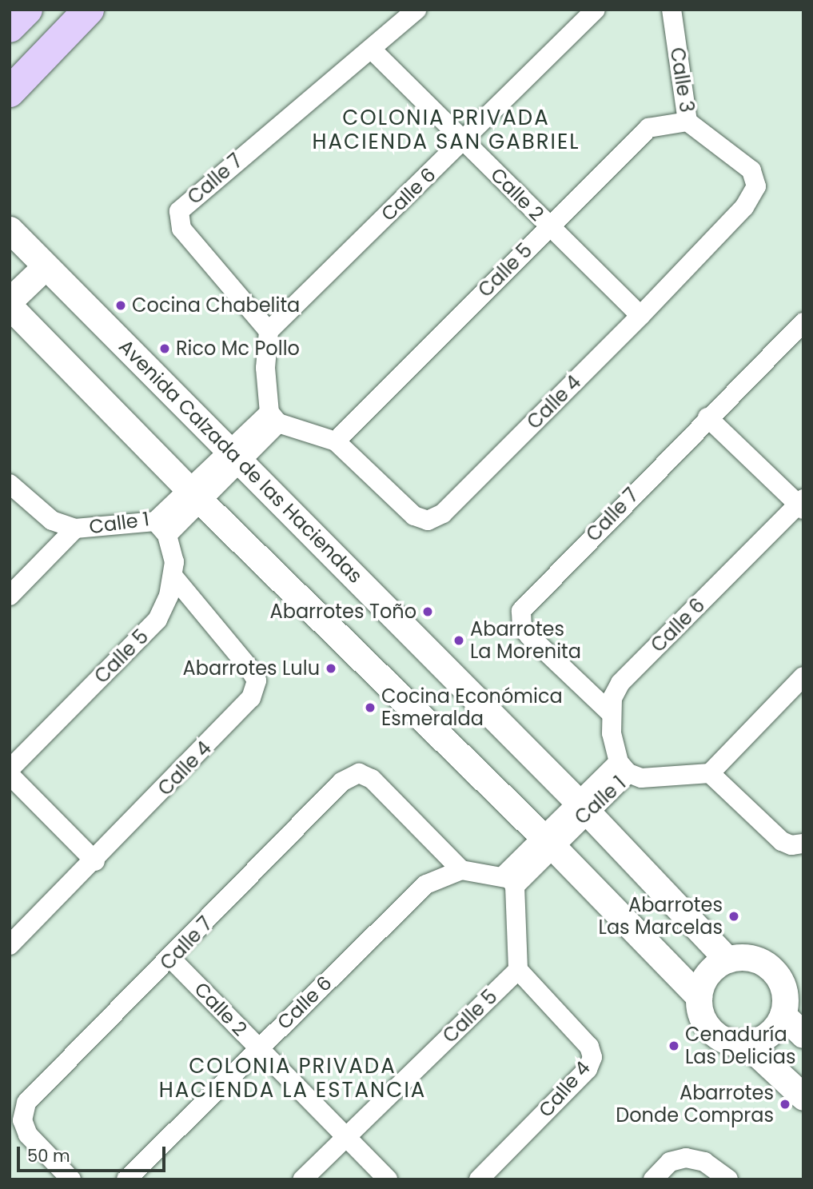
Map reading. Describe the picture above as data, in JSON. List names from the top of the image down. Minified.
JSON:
{"streets":{"street":["Calle 3","Calle 7","Calle 6","Calle 2","Calle 5","Calle 4","Avenida Calzada de las Haciendas","Calle 1"]},"crossings":[["Calle 3","Calle 5"],["Calle 3","Calle 4"],["Calle 7","Calle 6"],["Calle 7","Calle 2"],["Calle 6","Calle 2"],["Calle 6","Calle 1"],["Calle 2","Calle 5"],["Calle 2","Calle 4"],["Calle 5","Calle 4"],["Calle 5","Calle 1"],["Avenida Calzada de las Haciendas","Calle 1"]],"districts":["COLONIA PRIVADA HACIENDA SAN GABRIEL","COLONIA PRIVADA HACIENDA LA ESTANCIA"],"places":["Cocina Chabelita","Rico Mc Pollo","Abarrotes Toño","Abarrotes La Morenita","Abarrotes Lulu","Cocina Económica Esmeralda","Abarrotes Las Marcelas","Cenaduría Las Delicias","Abarrotes Donde Compras"],"scale_bar":"50 m"}
